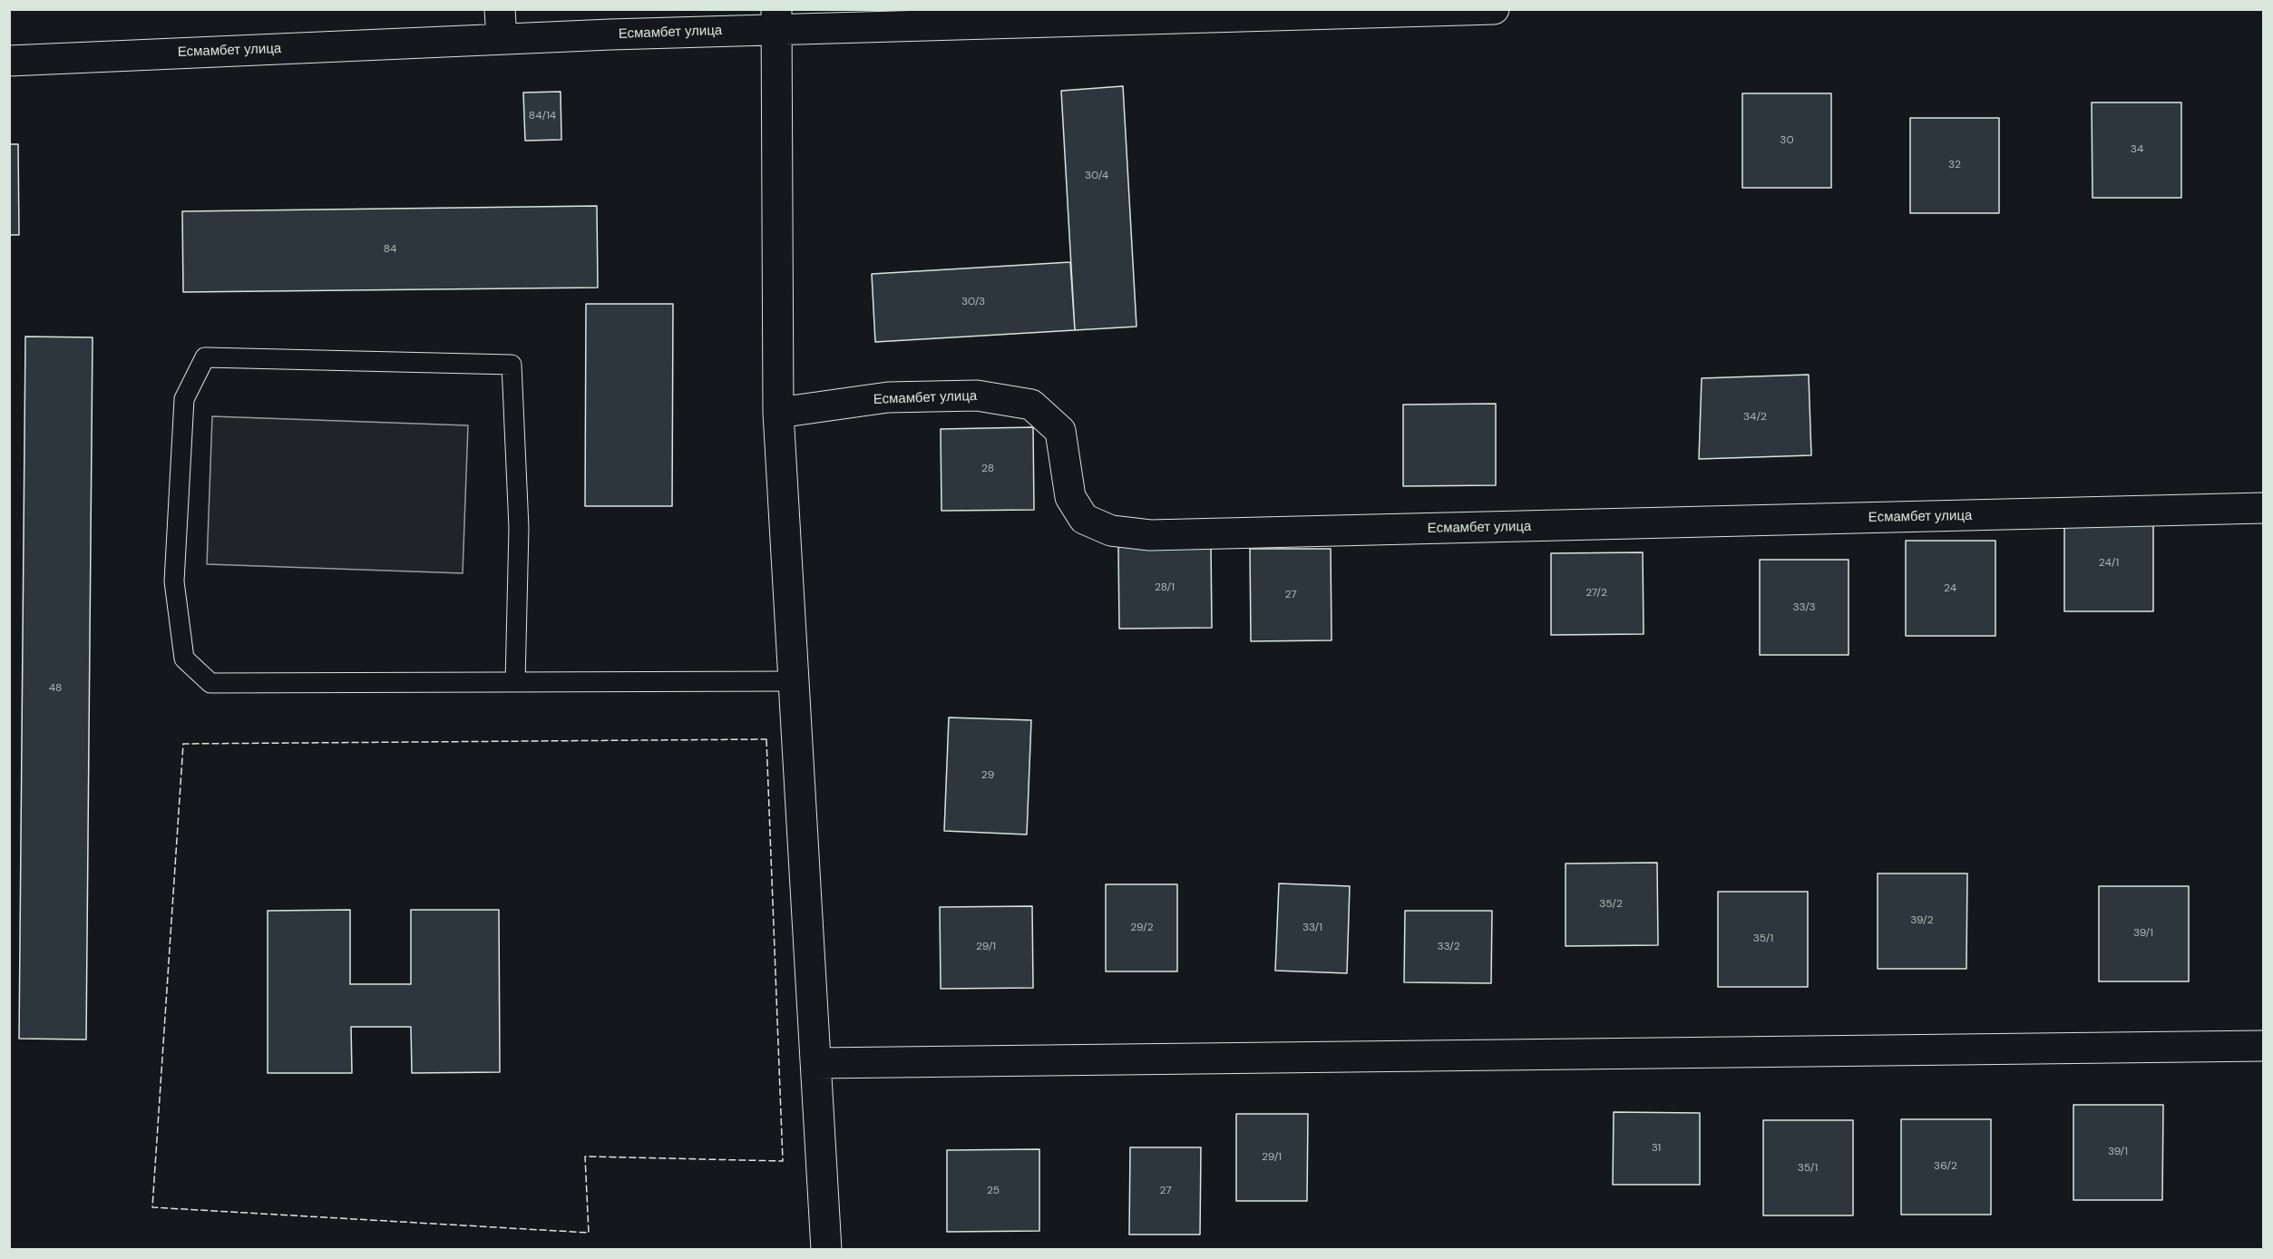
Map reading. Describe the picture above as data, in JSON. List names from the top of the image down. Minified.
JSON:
{"streets":{"street":["Есмамбет улица"]},"house_numbers":["84/14","30","34","32","30/4","84","30/3","34/2","28","24/1","28/1","24","27/2","27","33/3","48","29","35/2","39/2","29/2","33/1","39/1","35/1","29/1","33/2","31","39/1","29/1","36/2","35/1","25","27"]}
